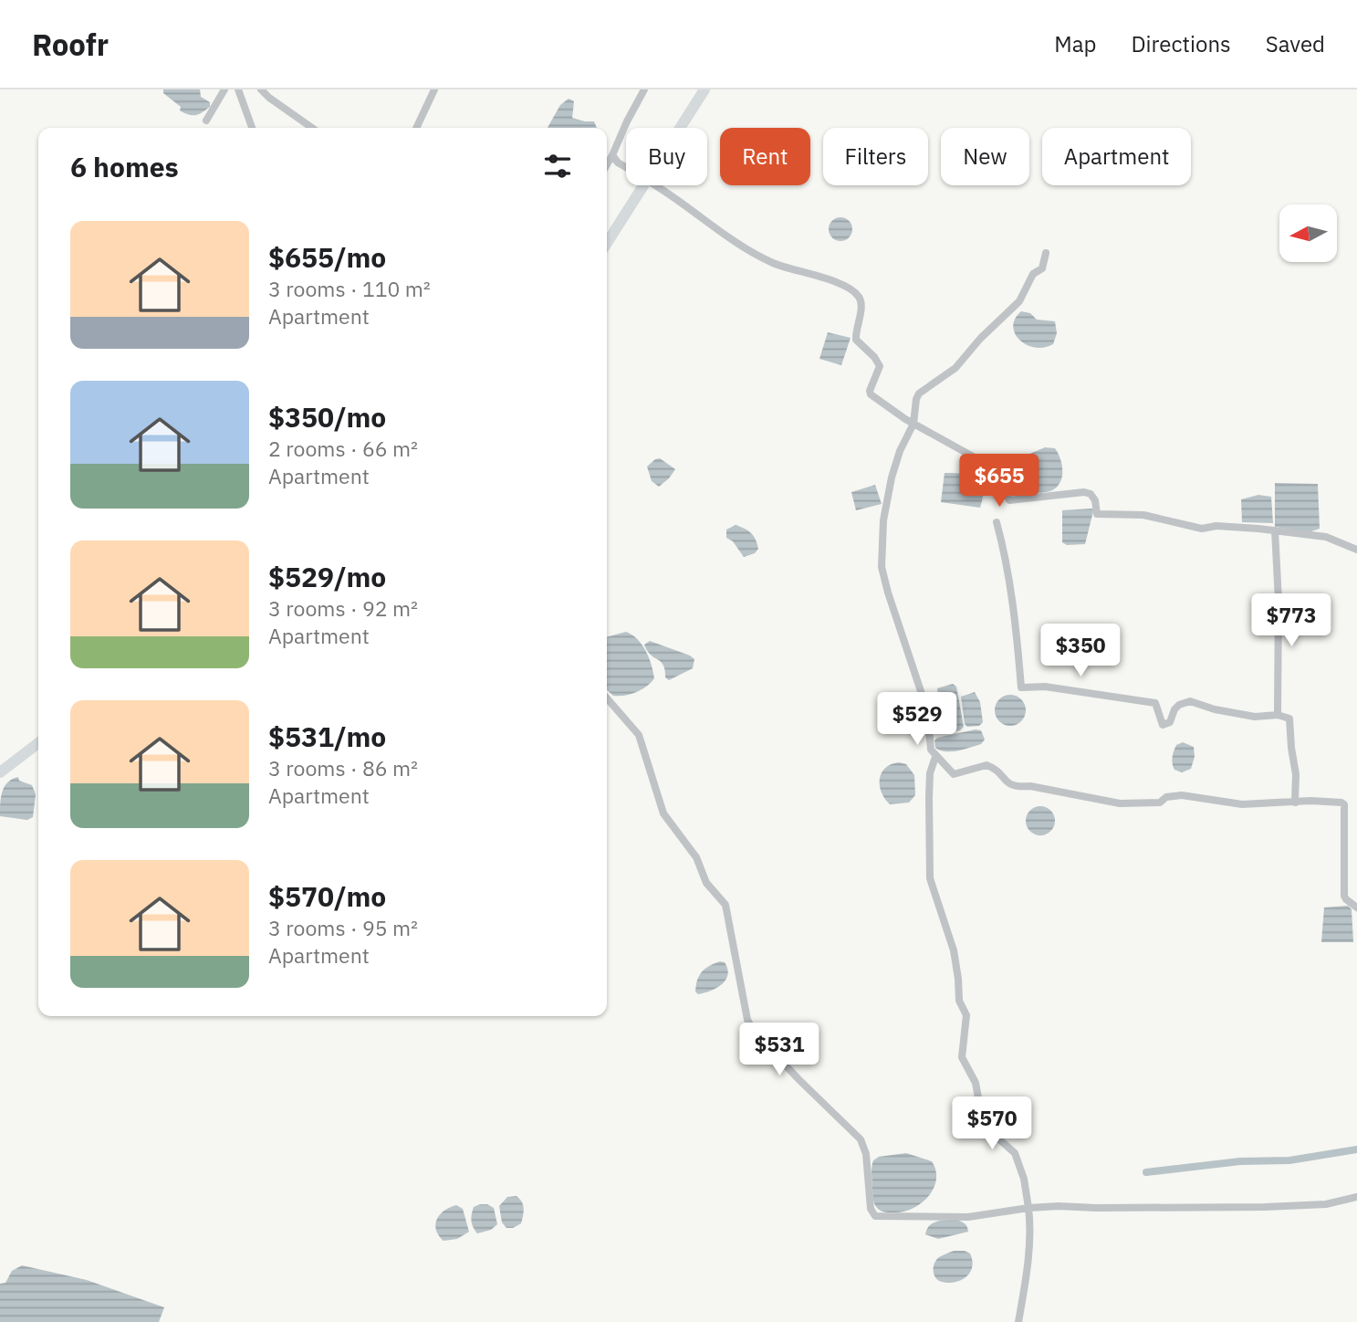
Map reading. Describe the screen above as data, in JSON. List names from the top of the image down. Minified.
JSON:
{"north":"left","page":{"header":"Roofr","nav":["Map","Directions","Saved"],"chip":["Buy","Rent","Filters","New","Apartment"],"heading":"6 homes","list":[{"name":"$655/mo","note":"3 rooms · 110 m² · Apartment"},{"name":"$350/mo","note":"2 rooms · 66 m² · Apartment"},{"name":"$529/mo","note":"3 rooms · 92 m² · Apartment"},{"name":"$531/mo","note":"3 rooms · 86 m² · Apartment"},{"name":"$570/mo","note":"3 rooms · 95 m² · Apartment"}],"price":["$655","$773","$350","$529","$531","$570"]}}
